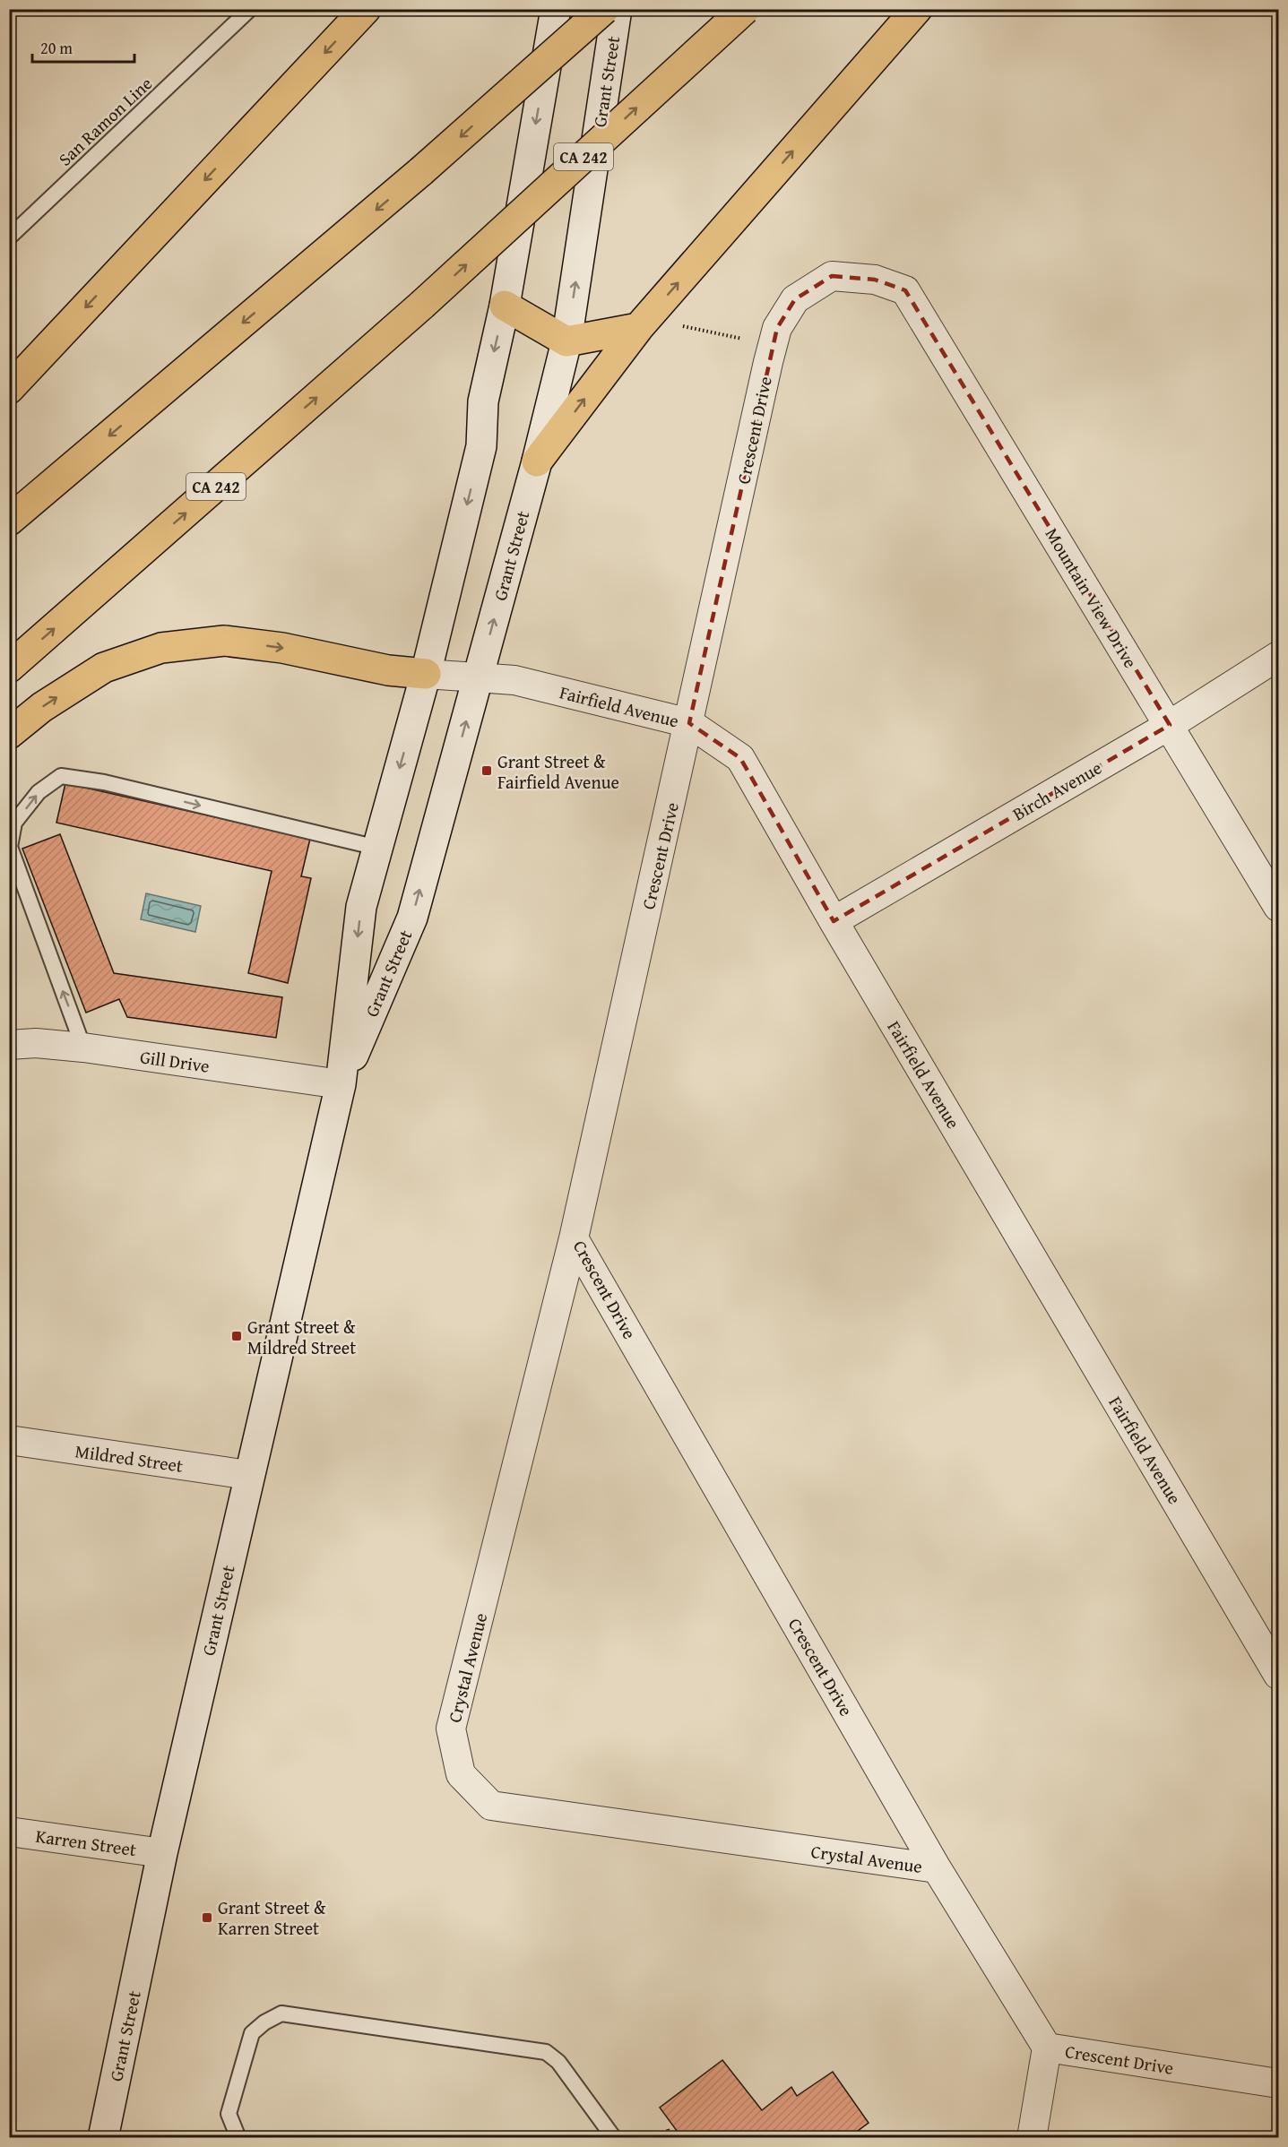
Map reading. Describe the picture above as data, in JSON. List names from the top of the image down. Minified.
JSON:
{"streets":{"highway":["CA 242"],"street":["Grant Street","Crescent Drive","Mountain View Drive","Fairfield Avenue","Birch Avenue","Gill Drive","Mildred Street","Crystal Avenue","Karren Street"],"lane":["San Ramon Line"]},"crossings":[["Grant Street","Fairfield Avenue"],["Grant Street","Gill Drive"],["Grant Street","Mildred Street"],["Grant Street","Karren Street"],["Crescent Drive","Mountain View Drive"],["Crescent Drive","Fairfield Avenue"],["Crescent Drive","Crystal Avenue"],["Mountain View Drive","Birch Avenue"],["Fairfield Avenue","Birch Avenue"]],"places":{"transit":["Grant Street & Fairfield Avenue","Grant Street & Mildred Street","Grant Street & Karren Street"]},"scale_bar":"20 m"}
